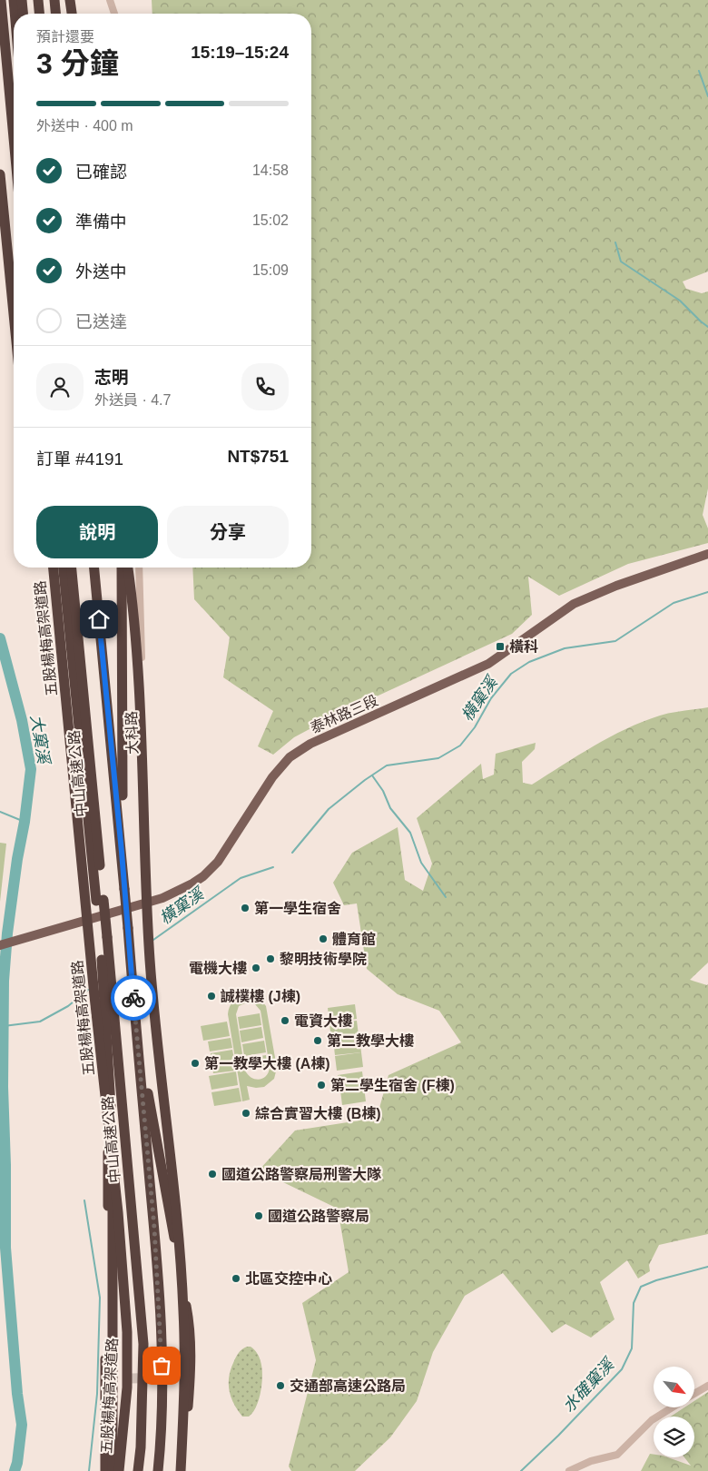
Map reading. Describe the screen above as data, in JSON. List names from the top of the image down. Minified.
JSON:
{"streets":{"highway":["五股楊梅高架道路","中山高速公路"],"main road":["泰林路三段"],"street":["大科路"]},"crossings":[["泰林路三段","大科路"]],"water":["橫窠溪","大窠溪","水確窠溪"],"places":{"transit":["橫科"],"other":["第一學生宿舍","體育館","黎明技術學院","電機大樓","誠樸樓 (J棟)","電資大樓","第二教學大樓","第一教學大樓 (A棟)","第二學生宿舍 (F棟)","綜合實習大樓 (B棟)","國道公路警察局刑警大隊","國道公路警察局","北區交控中心","交通部高速公路局"]},"north":"bottom right","page":{"heading":["3 分鐘","預計還要","15:19–15:24"],"panel":["志明","外送員 · 4.7","訂單 #4191","NT$751"],"bar":"外送中 · 400 m","list":[["已確認","14:58"],["準備中","15:02"],["外送中","15:09"],"已送達"],"buttons":["說明","分享"]}}
